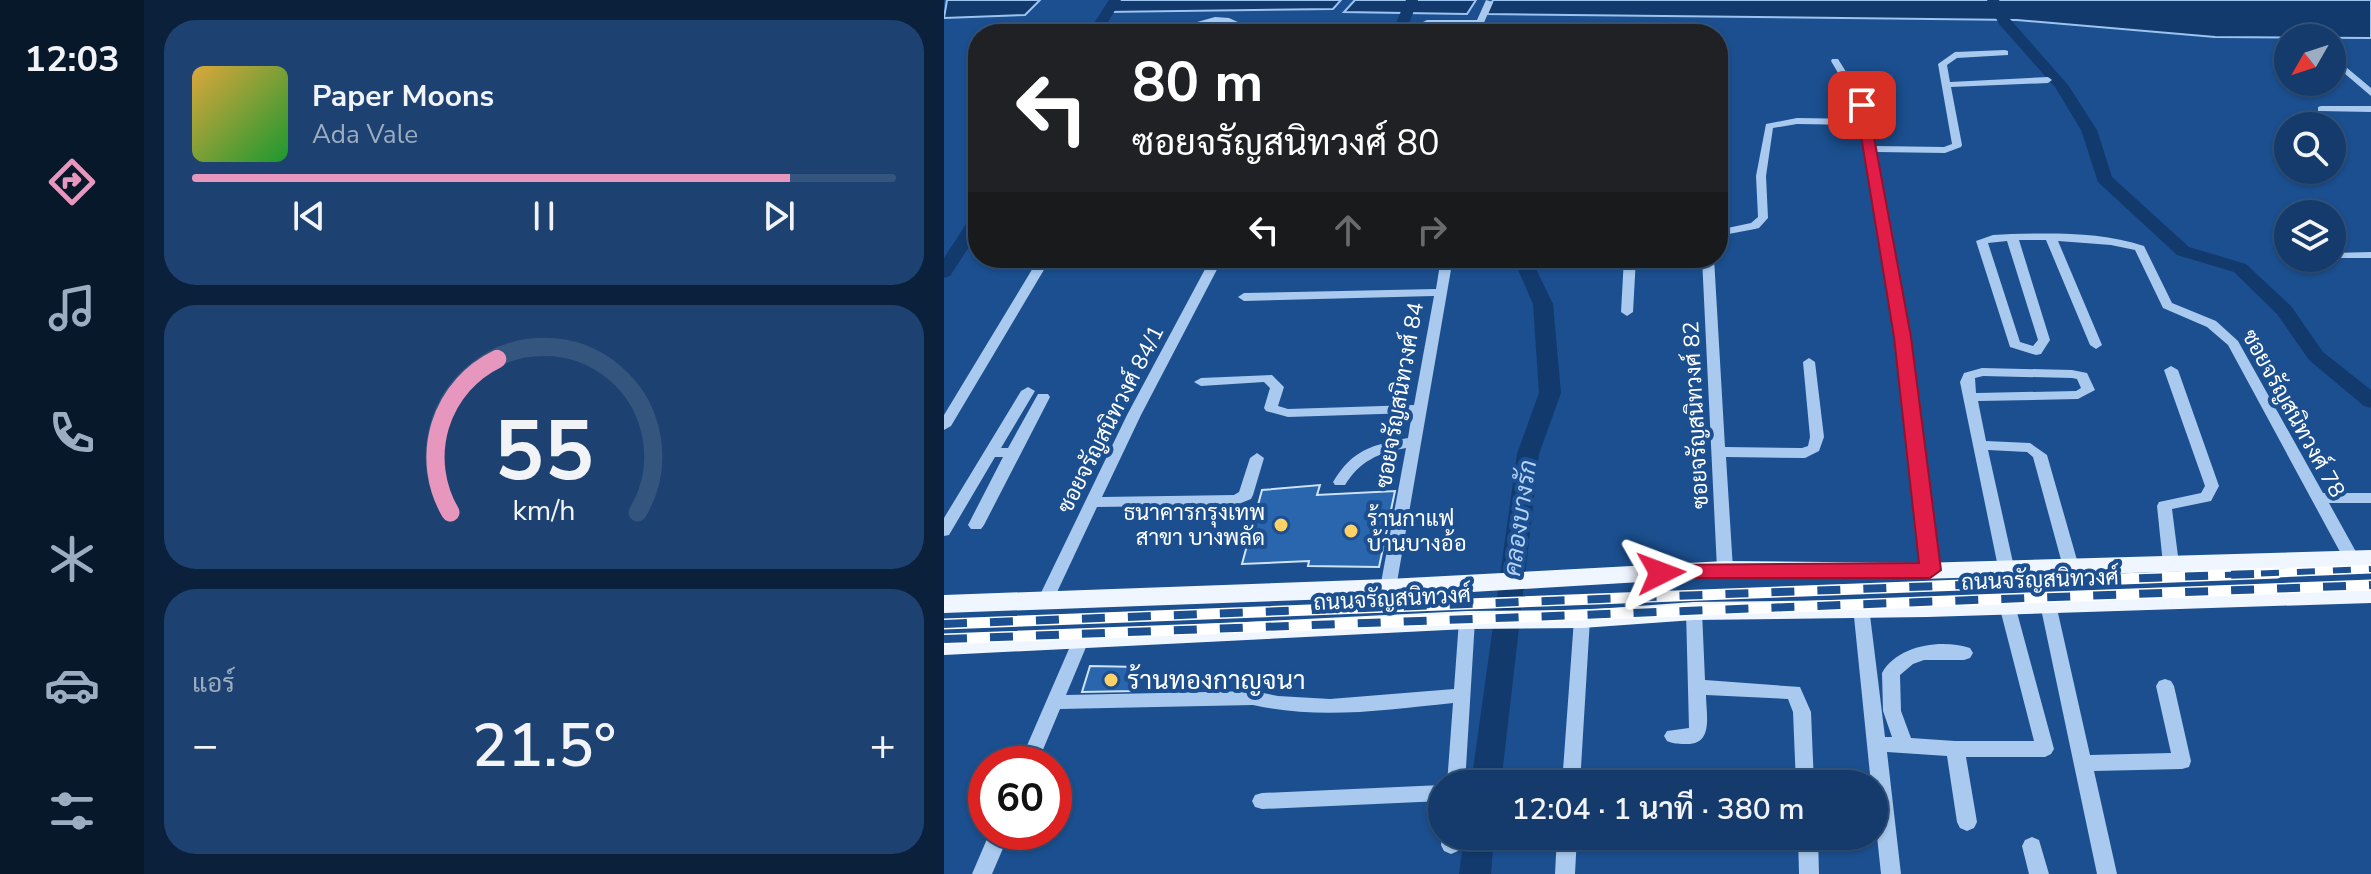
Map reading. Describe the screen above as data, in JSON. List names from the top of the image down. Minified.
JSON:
{"streets":{"main road":["ถนนจรัญสนิทวงศ์"],"street":["ซอยจรัญสนิทวงศ์ 84","ซอยจรัญสนิทวงศ์ 78","ซอยจรัญสนิทวงศ์ 82","ซอยจรัญสนิทวงศ์ 84/1"]},"crossings":[["ซอยจรัญสนิทวงศ์ 84","ถนนจรัญสนิทวงศ์"],["ซอยจรัญสนิทวงศ์ 78","ถนนจรัญสนิทวงศ์"],["ซอยจรัญสนิทวงศ์ 82","ถนนจรัญสนิทวงศ์"],["ซอยจรัญสนิทวงศ์ 84/1","ถนนจรัญสนิทวงศ์"]],"water":["คลองบางรัก"],"places":["ธนาคารกรุงเทพ สาขา บางพลัด","ร้านกาแฟ บ้านบางอ้อ","ร้านทองกาญจนา"],"north":"bottom left","page":{"tabs":"12:03","turn":["80 m","ซอยจรัญสนิทวงศ์ 80"],"song":["Paper Moons","Ada Vale"],"tile":"แอร์","heat":["−","21.5°","+"],"limit":"60","trip":"12:04 · 1 นาที · 380 m","gauge":["55","km/h"]}}
